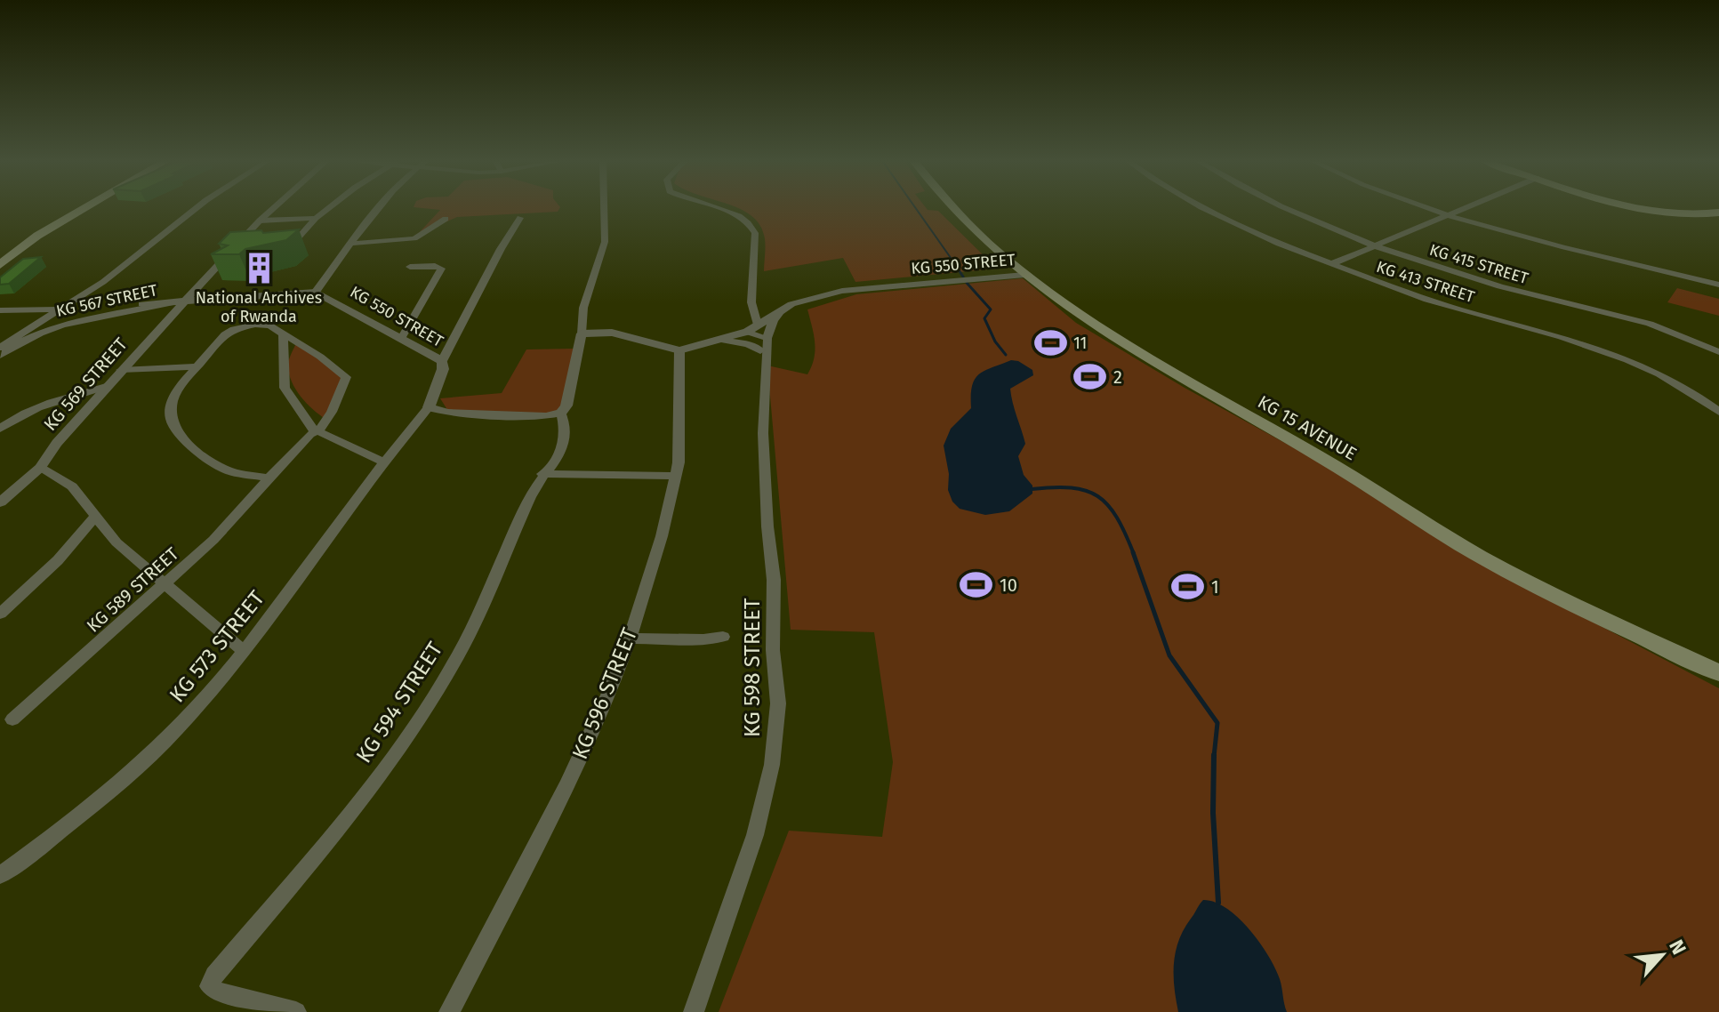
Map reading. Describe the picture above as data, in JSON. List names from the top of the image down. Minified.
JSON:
{"streets":{"main road":["KG 15 AVENUE"],"street":["KG 550 STREET","KG 415 STREET","KG 413 STREET","KG 567 STREET","KG 569 STREET","KG 589 STREET","KG 573 STREET","KG 598 STREET","KG 596 STREET","KG 594 STREET"]},"crossings":[["KG 550 STREET","KG 567 STREET"],["KG 550 STREET","KG 15 AVENUE"],["KG 550 STREET","KG 573 STREET"],["KG 550 STREET","KG 596 STREET"],["KG 567 STREET","KG 569 STREET"]],"places":{"building":["National Archives of Rwanda"],"sports":["11","2","10","1"]},"north":"top right"}
